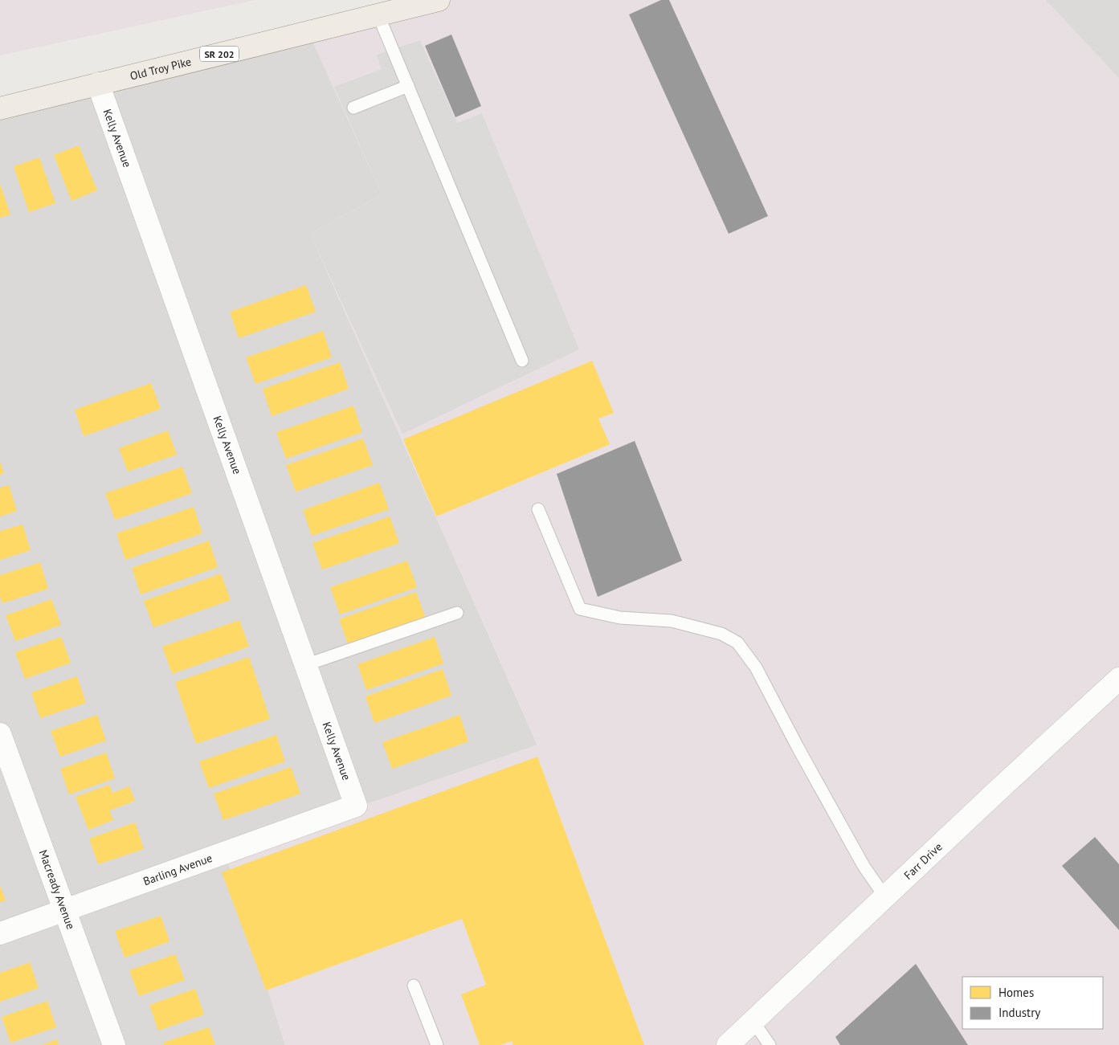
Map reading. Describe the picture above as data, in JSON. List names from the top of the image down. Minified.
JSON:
{"streets":{"main road":["SR 202","Old Troy Pike"],"street":["Kelly Avenue","Farr Drive","Barling Avenue","Macready Avenue"]},"crossings":[["Old Troy Pike","Kelly Avenue"],["Kelly Avenue","Barling Avenue"],["Barling Avenue","Macready Avenue"]],"legend":["Homes","Industry"]}
